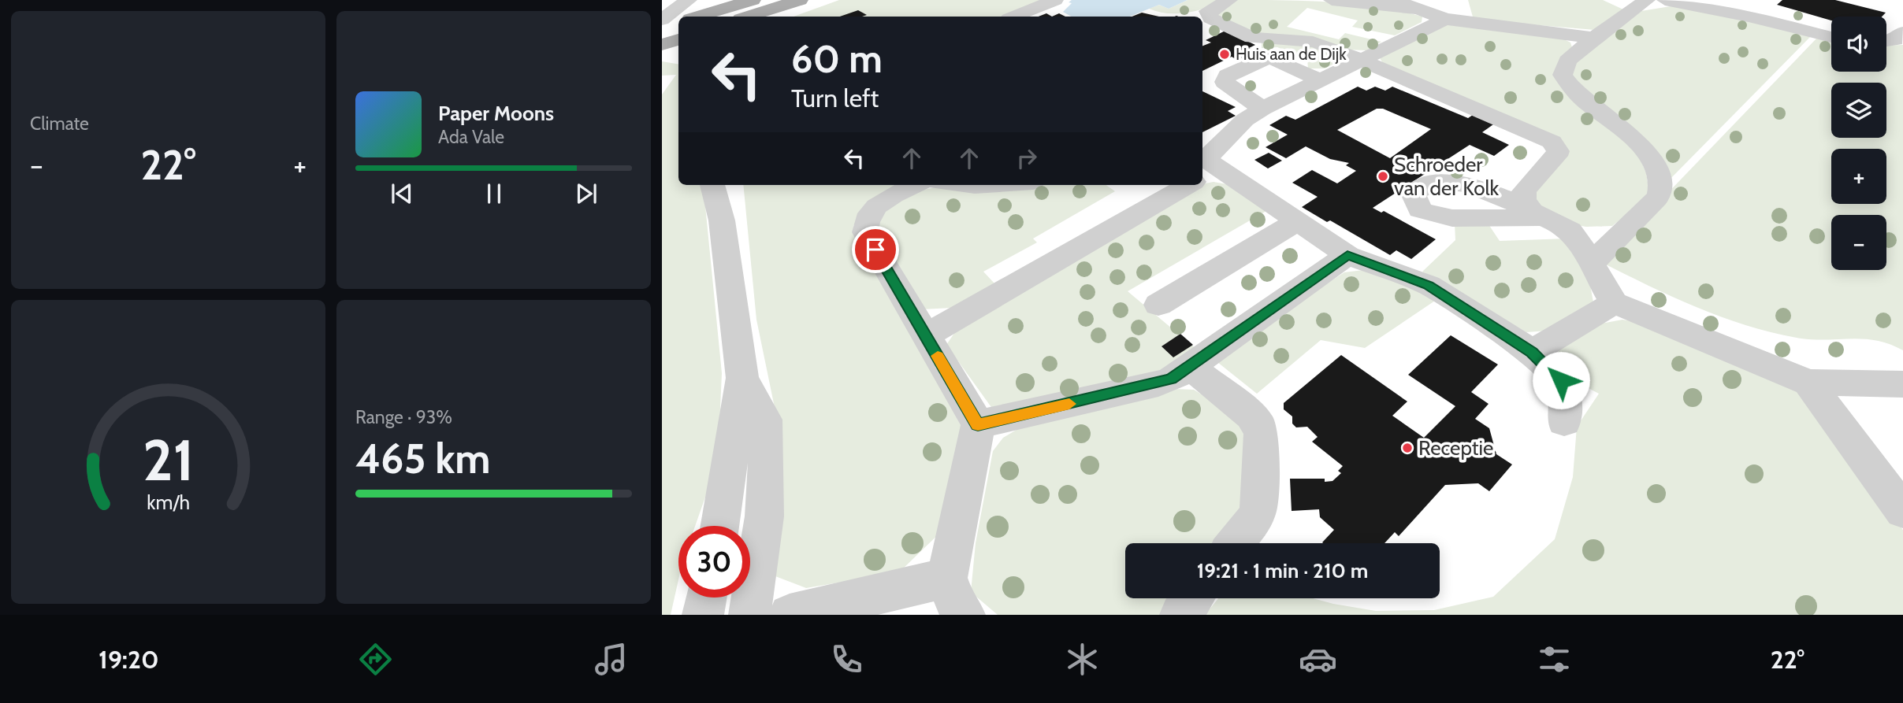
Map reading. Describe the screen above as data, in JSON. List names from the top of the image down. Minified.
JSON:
{"places":["Huis aan de Dijk","Schroeder van der Kolk","Receptie"],"page":{"tile":["Climate",["Range · 93%","465 km"]],"map_buttons":["+","−"],"turn":["60 m","Turn left"],"song":["Paper Moons","Ada Vale"],"heat":["−","22°","+"],"limit":"30","trip":"19:21 · 1 min · 210 m","tabs":["19:20","22°"],"gauge":["21","km/h"]}}
